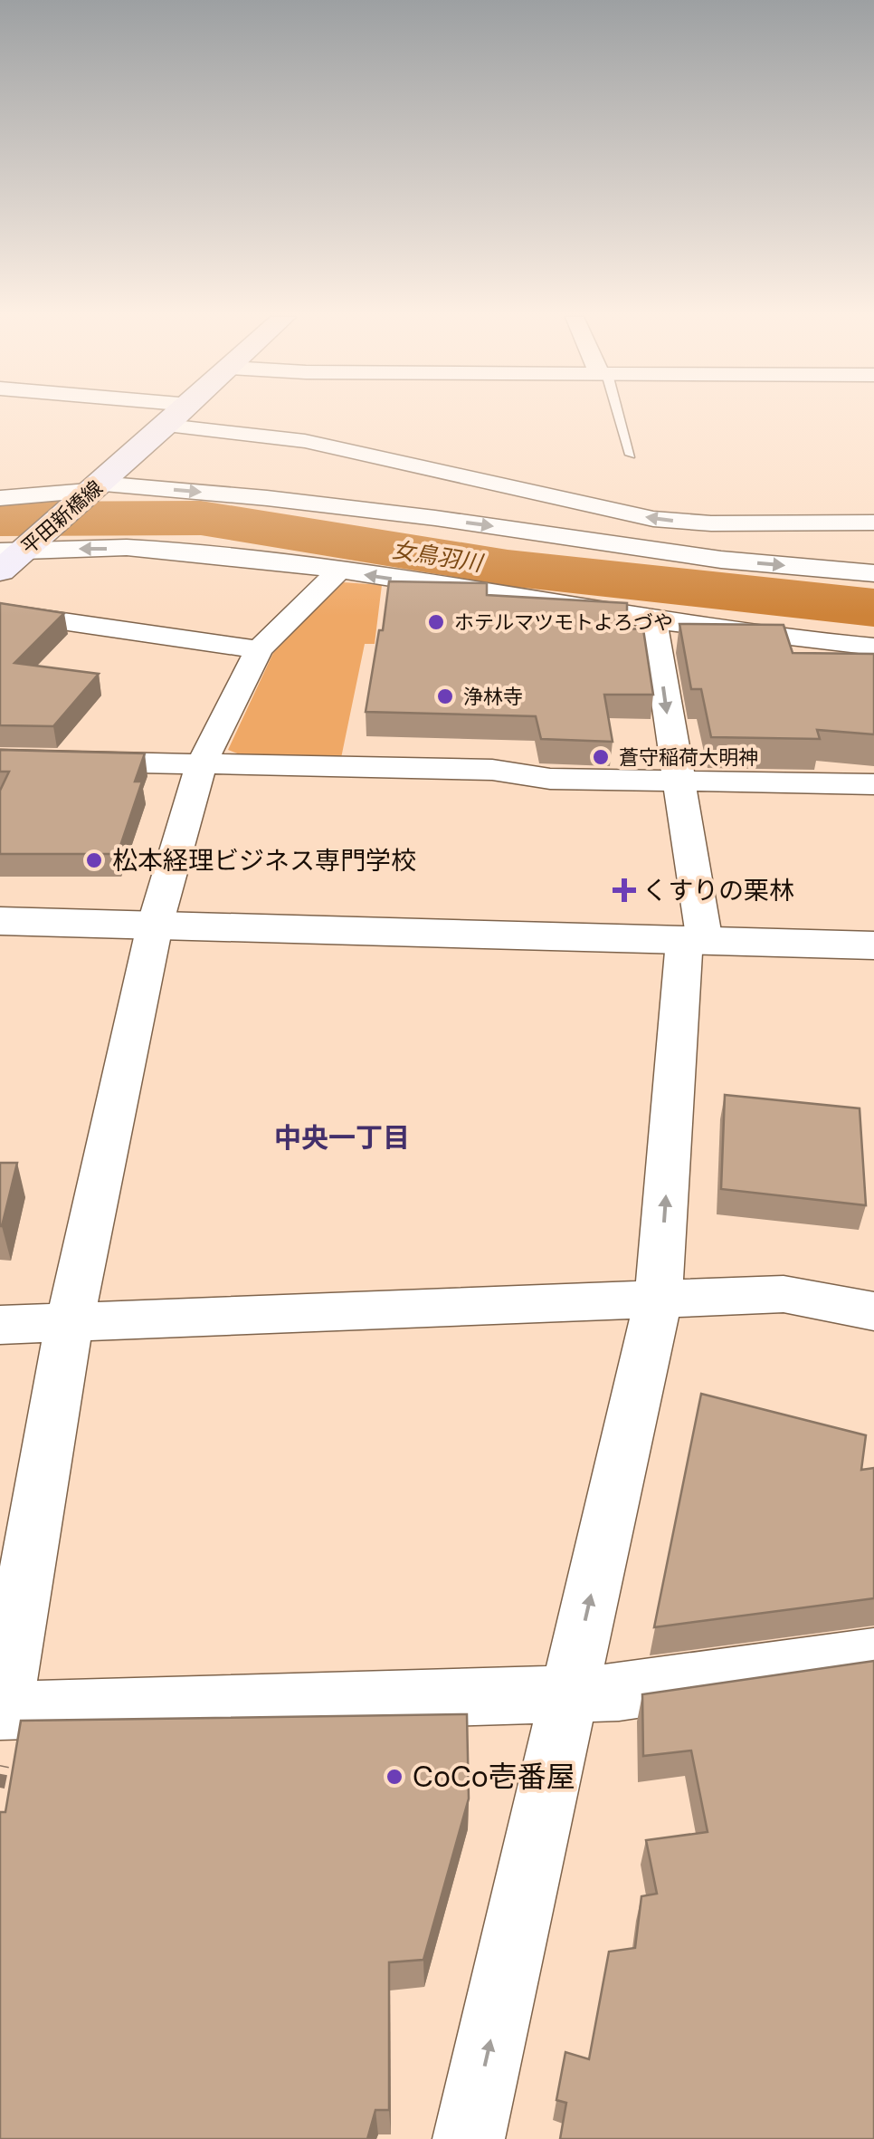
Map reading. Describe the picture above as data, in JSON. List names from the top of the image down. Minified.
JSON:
{"streets":{"main road":["平田新橋線"]},"districts":["中央一丁目"],"water":["女鳥羽川"],"places":{"other":["ホテルマツモトよろづや","浄林寺","蒼守稲荷大明神","松本経理ビジネス専門学校","CoCo壱番屋"],"health":["くすりの栗林"]}}
